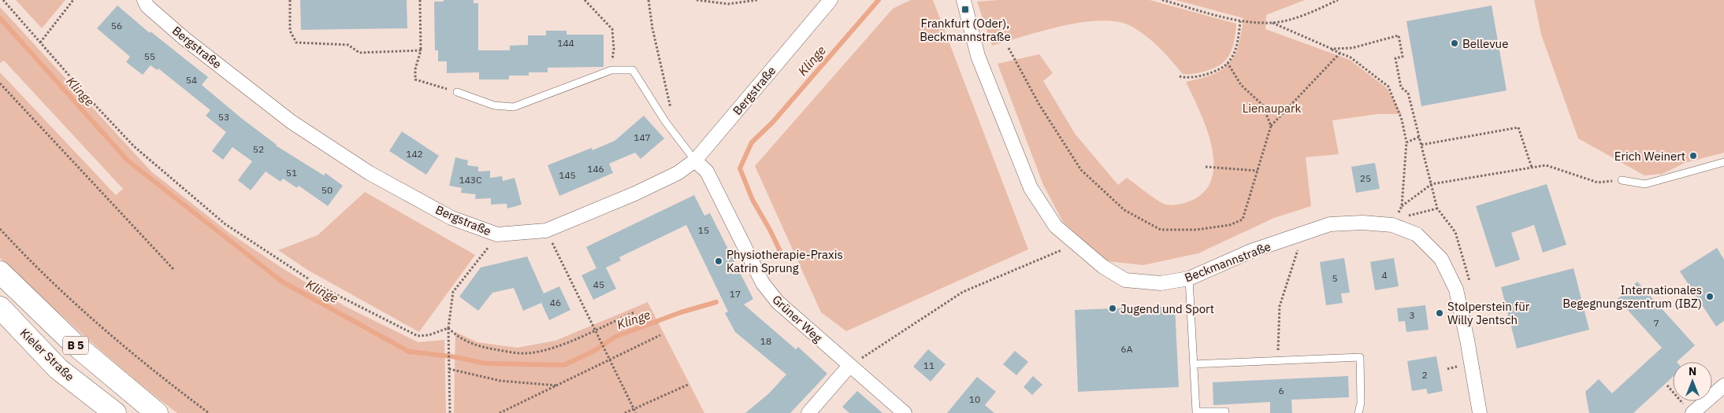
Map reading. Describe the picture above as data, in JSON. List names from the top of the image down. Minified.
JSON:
{"streets":{"main road":["B 5","Kieler Straße"],"street":["Bergstraße","Beckmannstraße","Grüner Weg"]},"crossings":[["Bergstraße","Grüner Weg"]],"water":["Klinge"],"parks":["Lienaupark"],"places":{"transit":["Frankfurt (Oder), Beckmannstraße"],"other":["Bellevue","Erich Weinert","Physiotherapie-Praxis Katrin Sprung","Internationales Begegnungszentrum (IBZ)","Jugend und Sport","Stolperstein für Willy Jentsch"]},"house_numbers":["56","144","55","54","53","147","52","142","146","51","145","25","143C","50","15","4","5","45","17","46","3","7","18","6A","11","2","6","10"],"north":"top"}
